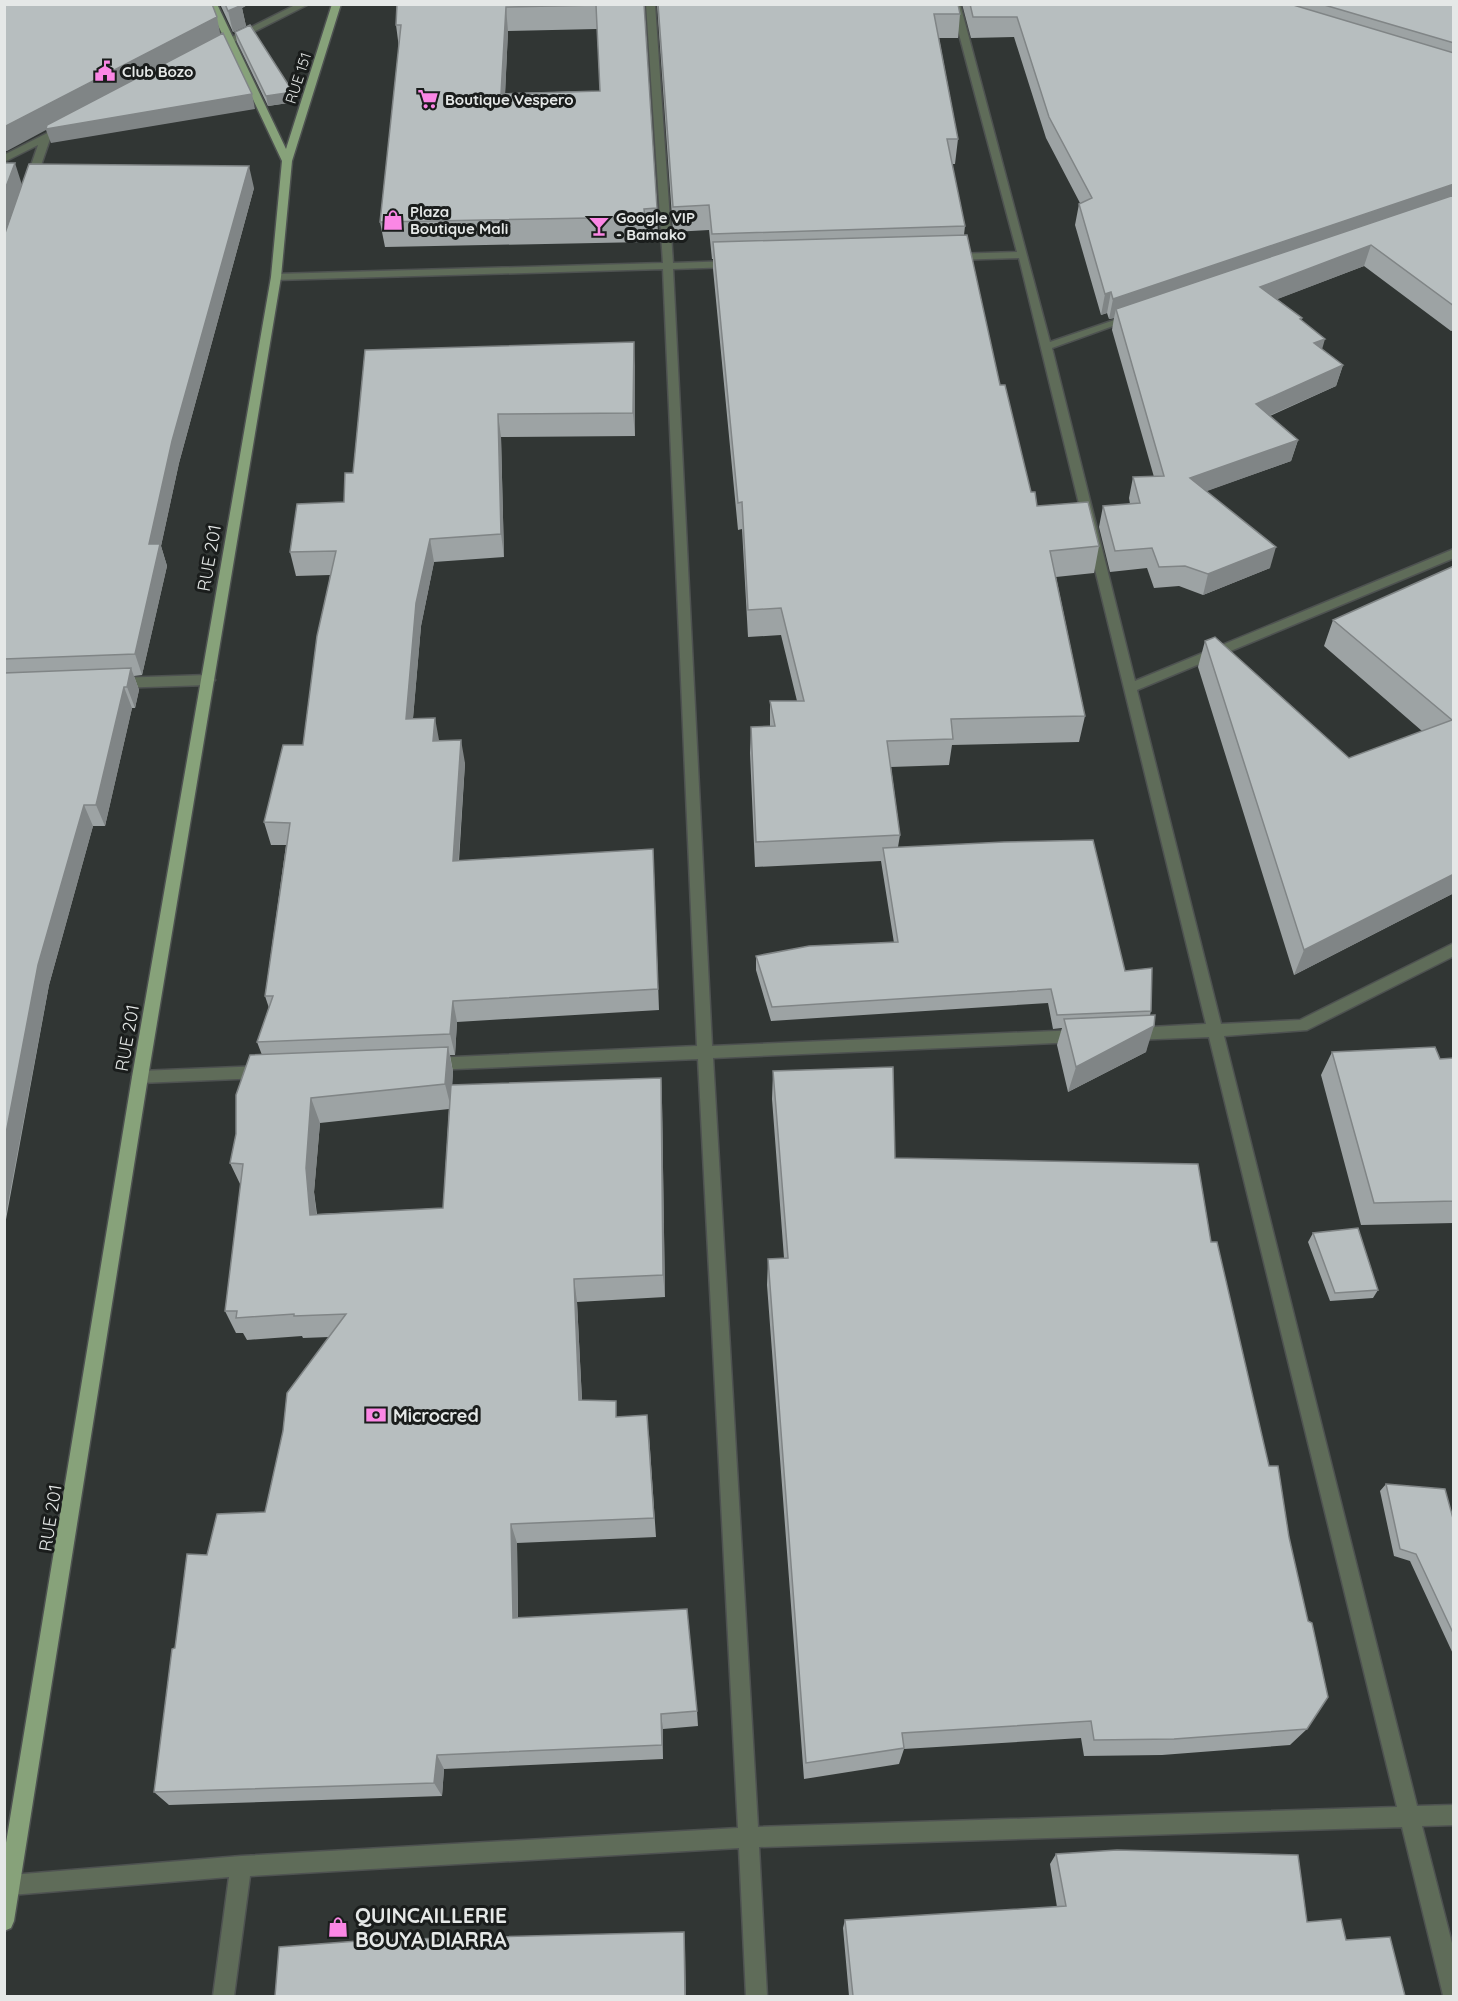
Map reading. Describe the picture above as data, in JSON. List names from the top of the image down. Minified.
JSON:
{"streets":{"main road":["RUE 151","RUE 201"]},"crossings":[["RUE 151","RUE 201"]],"places":{"public building":["Club Bozo"],"supermarket":["Boutique Vespero"],"shop":["Plaza Boutique Mali","QUINCAILLERIE BOUYA DIARRA"],"bar":["Google VIP - Bamako"],"bank":["Microcred"]}}
